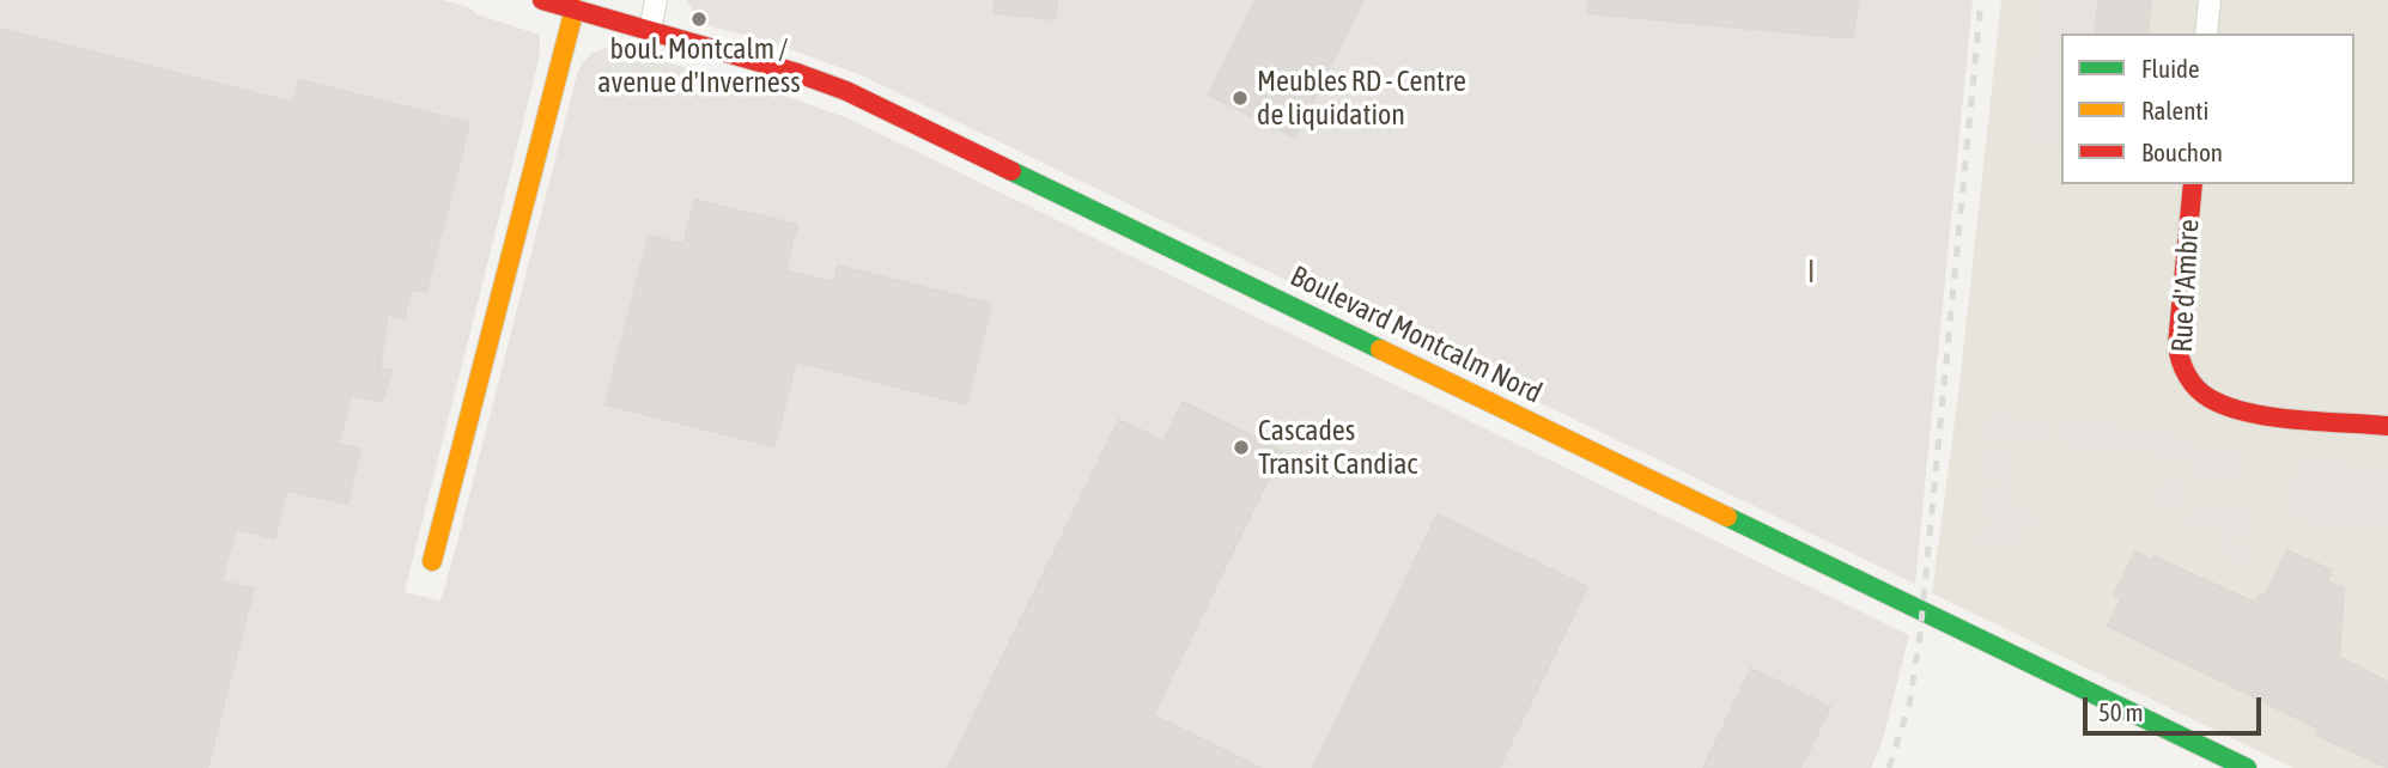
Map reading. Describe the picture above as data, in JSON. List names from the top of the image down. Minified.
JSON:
{"streets":{"street":["Rue d'Ambre","Boulevard Montcalm Nord"]},"districts":["I"],"places":["boul. Montcalm / avenue d'Inverness","Meubles RD - Centre de liquidation","Cascades Transit Candiac"],"legend":["Fluide","Ralenti","Bouchon"],"scale_bar":"50 m"}
